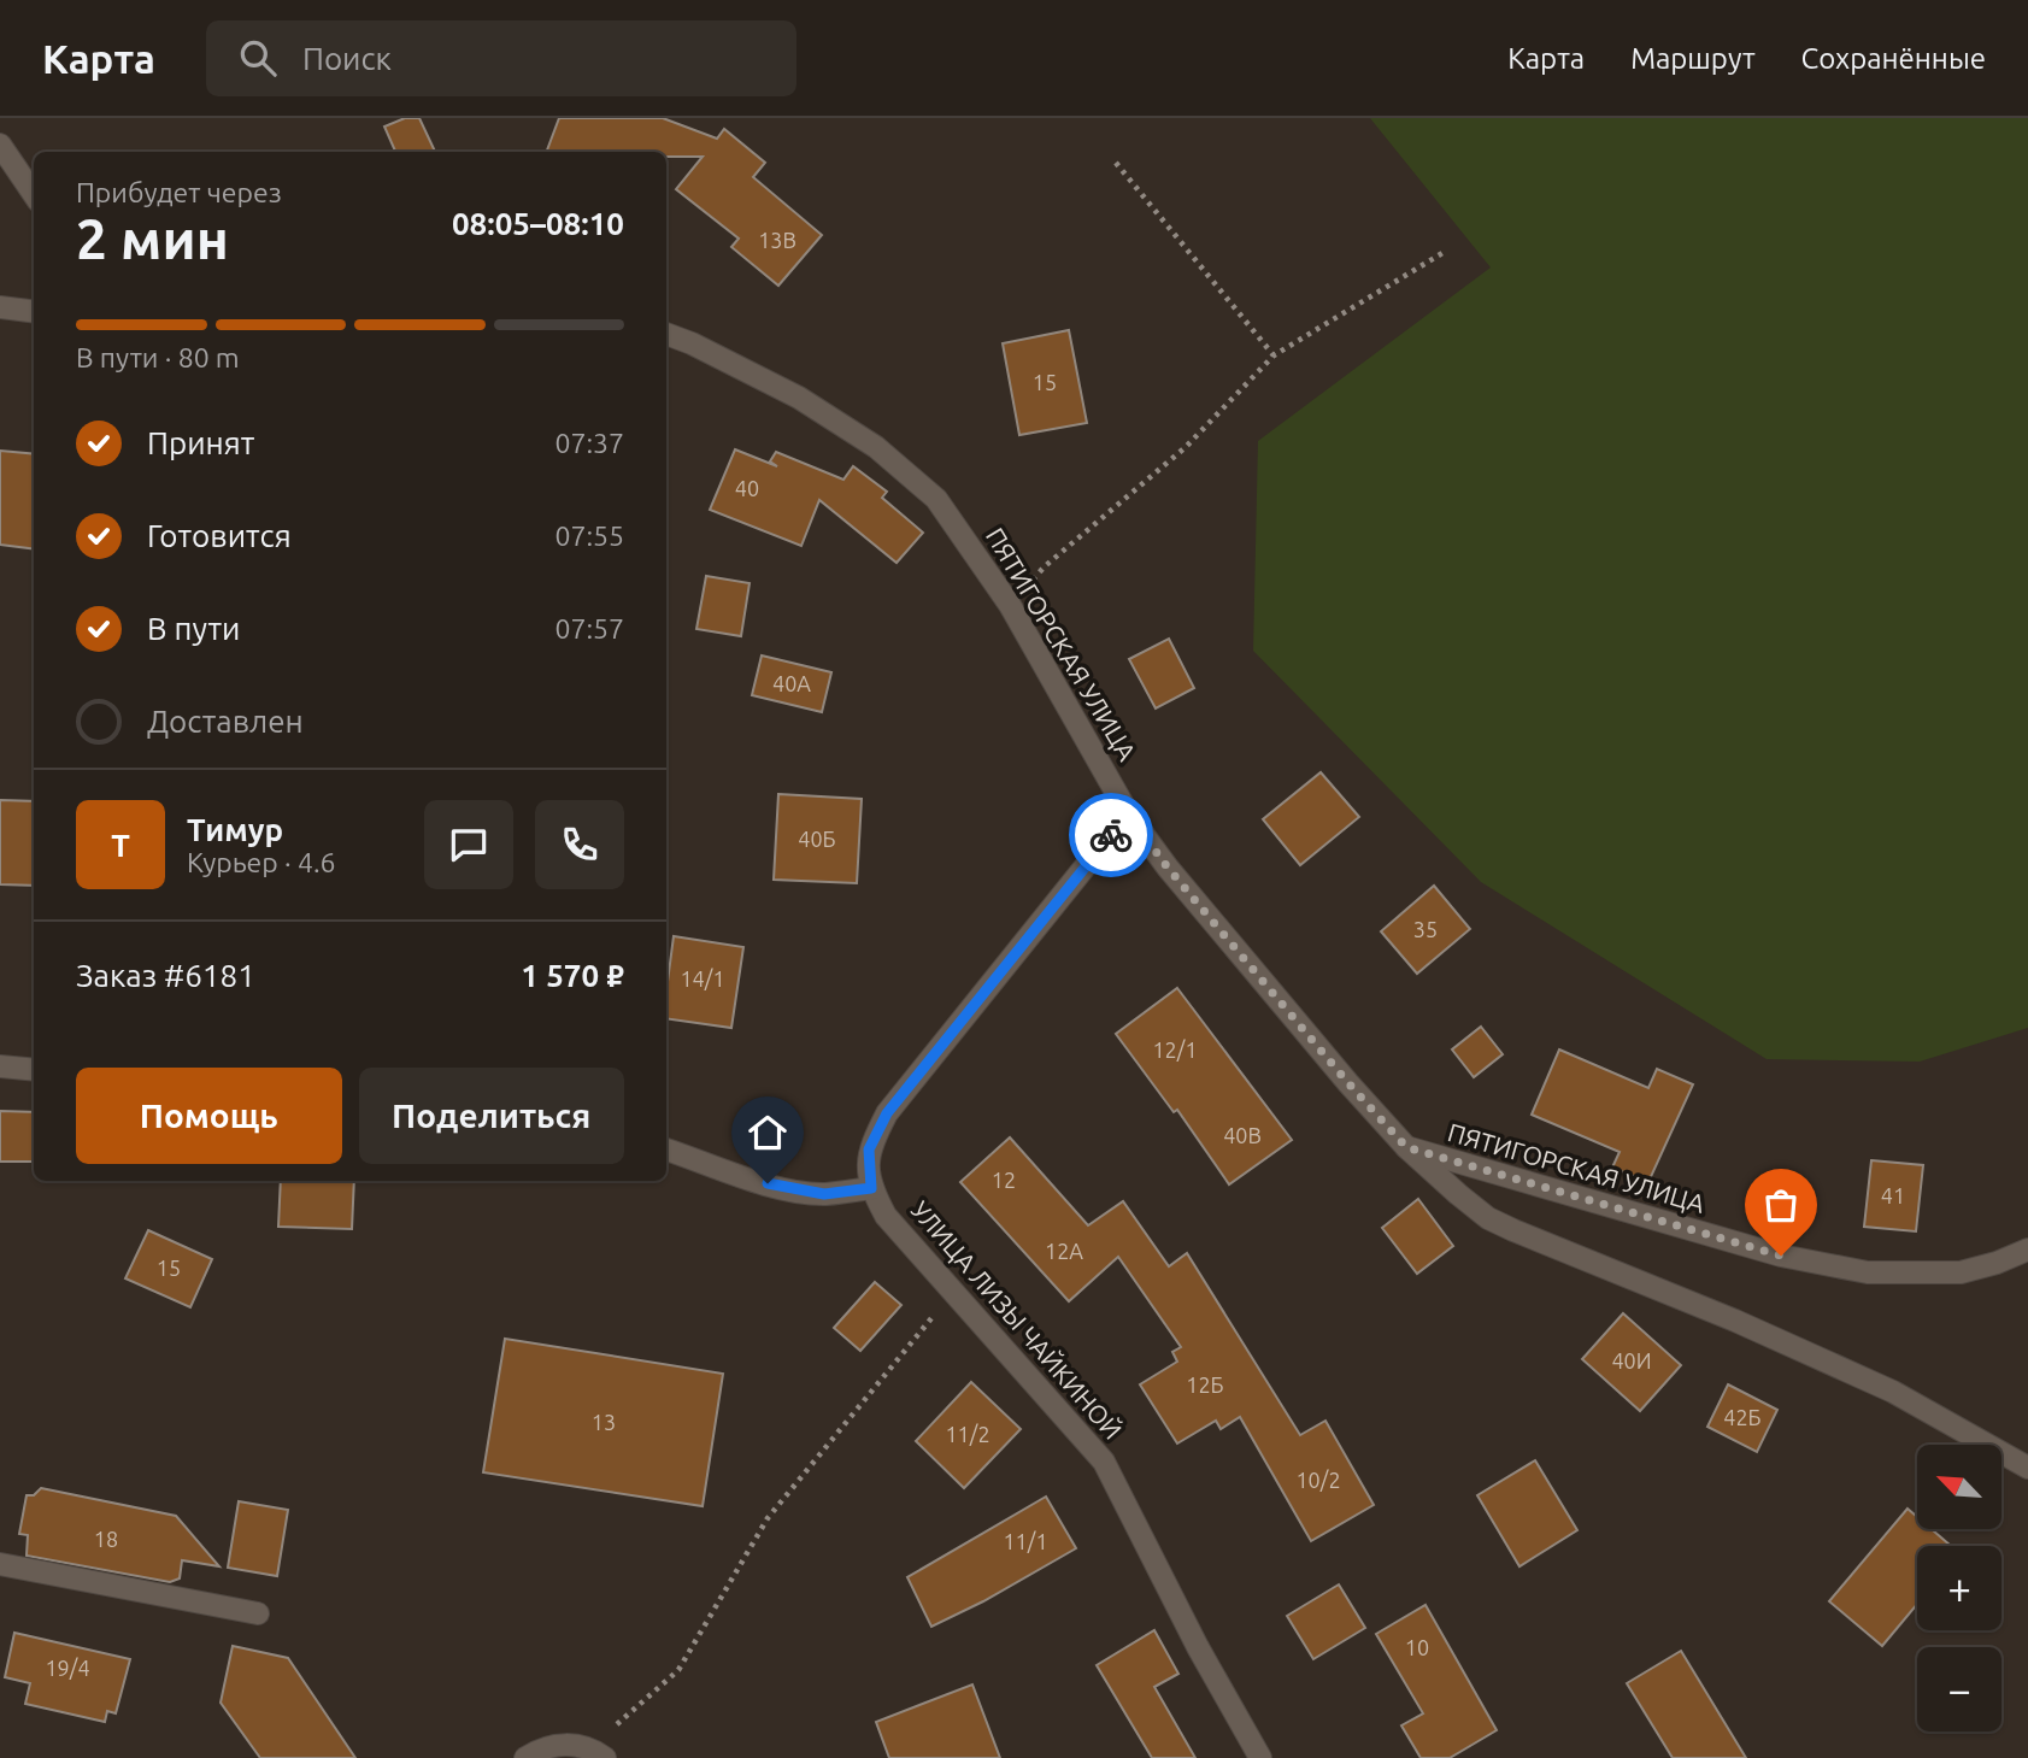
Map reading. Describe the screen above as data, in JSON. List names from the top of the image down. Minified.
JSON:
{"streets":{"street":["ПЯТИГОРСКАЯ УЛИЦА","УЛИЦА ЛИЗЫ ЧАЙКИНОЙ"]},"crossings":[["ПЯТИГОРСКАЯ УЛИЦА","УЛИЦА ЛИЗЫ ЧАЙКИНОЙ"]],"house_numbers":["13В","15","40","40А","40Б","35","14/1","12/1","40В","12","41","12А","15","40И","12Б","42Б","13","11/2","10/2","18","11/1","10","19/4"],"north":"top left","page":{"header":"Карта","search":"Поиск","nav":["Карта","Маршрут","Сохранённые"],"heading":["2 мин","Прибудет через","08:05–08:10"],"panel":["Тимур","Курьер · 4.6","Заказ #6181","1 570 ₽"],"bar":"В пути · 80 m","list":[["Принят","07:37"],["Готовится","07:55"],["В пути","07:57"],"Доставлен"],"round":"Т","buttons":["Помощь","Поделиться"],"map_buttons":["+","−"]}}
